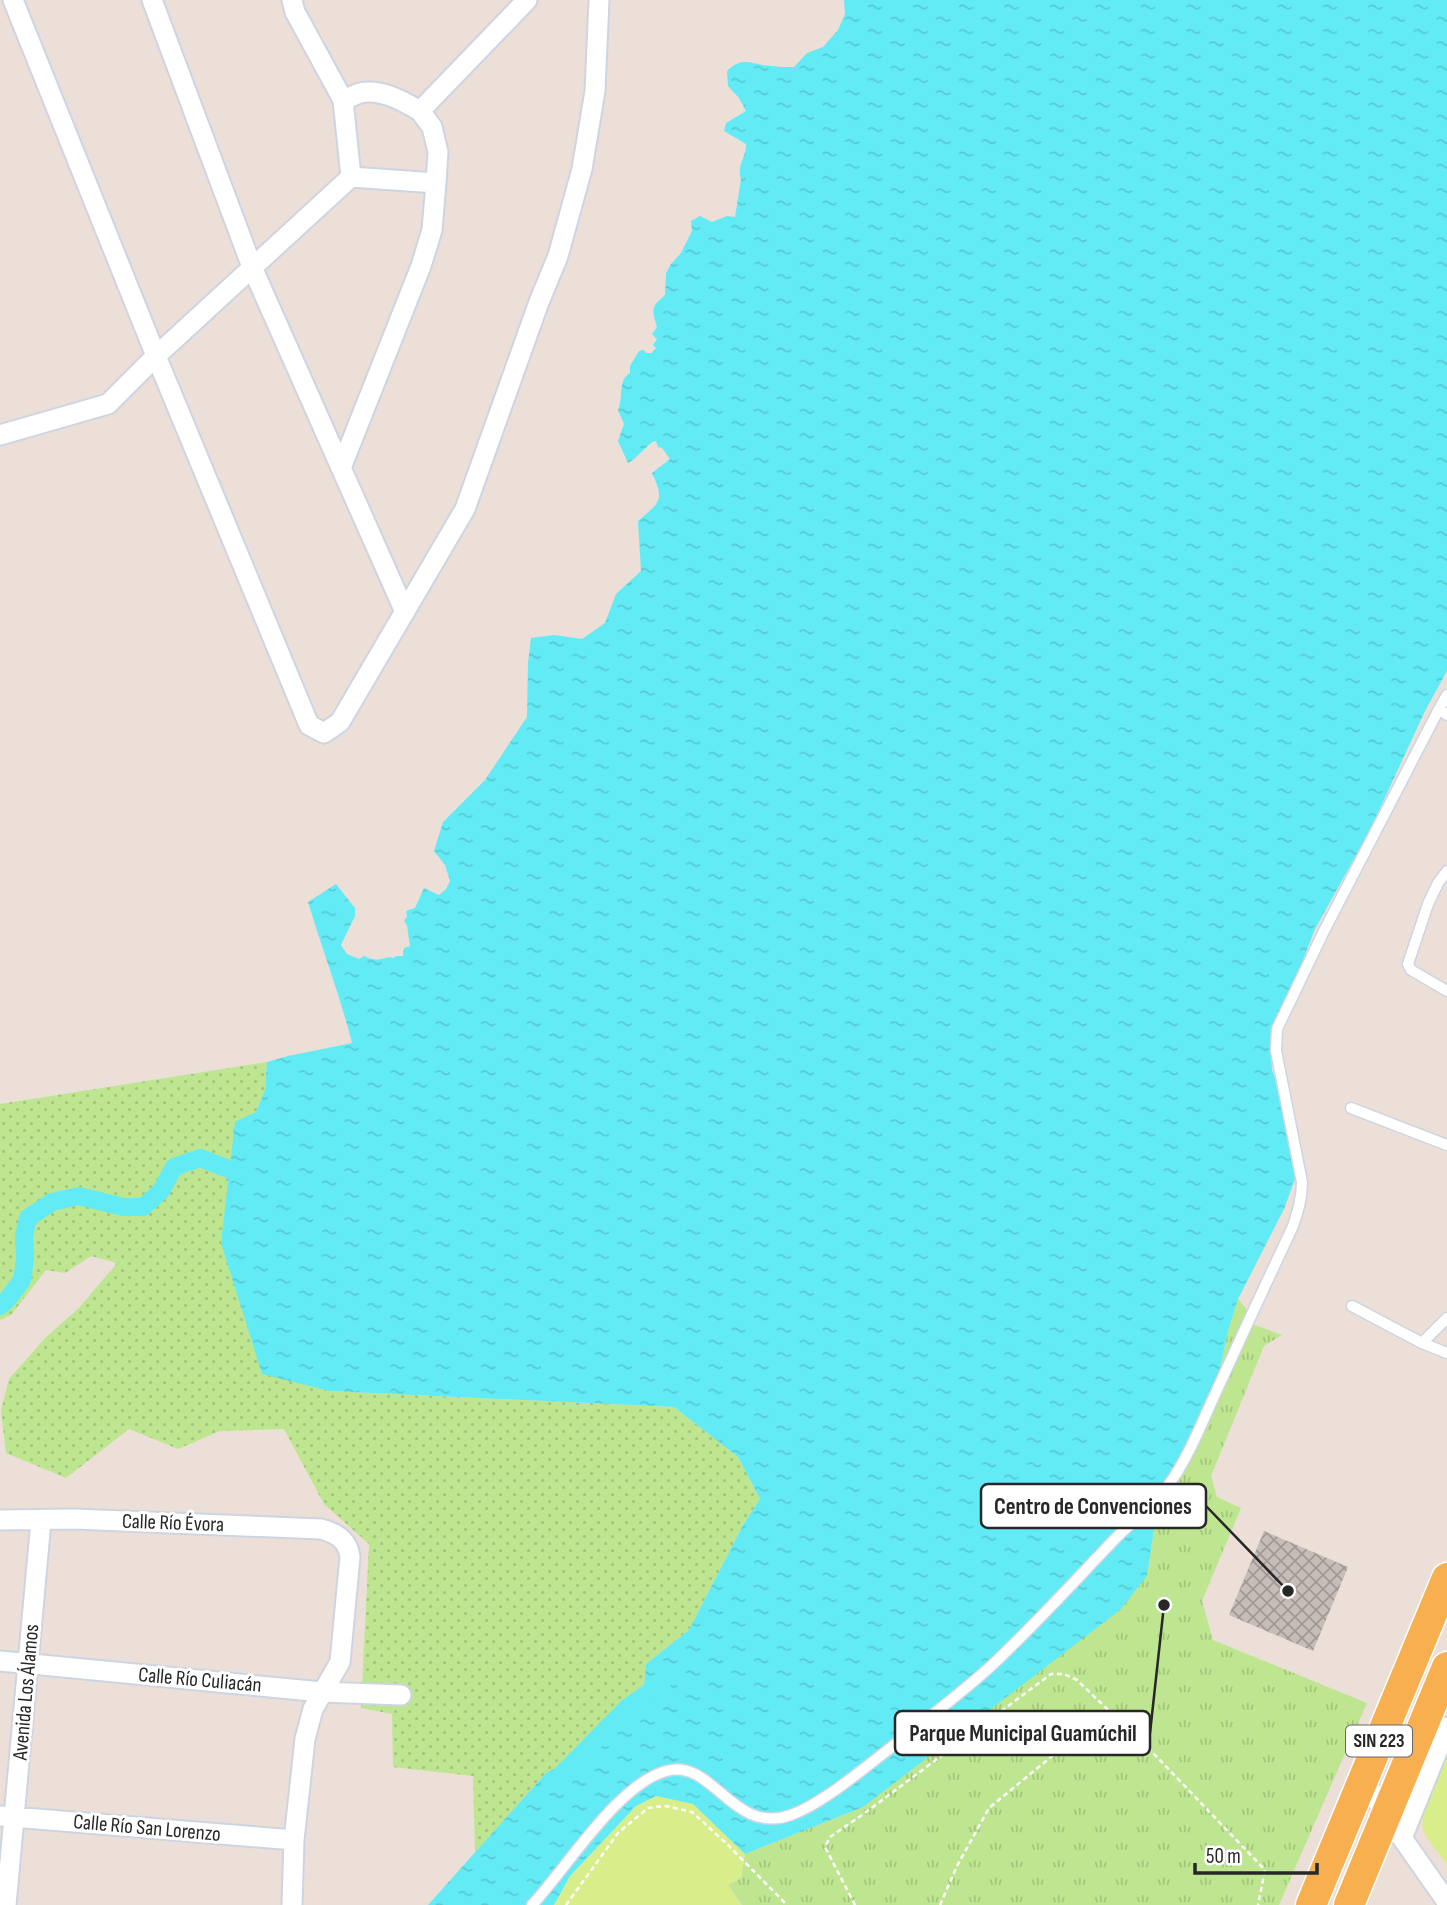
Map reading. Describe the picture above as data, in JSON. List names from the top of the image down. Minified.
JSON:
{"streets":{"main road":["SIN 223"],"street":["Calle Río Évora","Calle Río Culiacán","Avenida Los Álamos","Calle Río San Lorenzo"]},"crossings":[["Calle Río Évora","Calle Río Culiacán"],["Calle Río Évora","Avenida Los Álamos"],["Calle Río Culiacán","Avenida Los Álamos"],["Avenida Los Álamos","Calle Río San Lorenzo"]],"places":["Centro de Convenciones","Parque Municipal Guamúchil"],"scale_bar":"50 m"}
